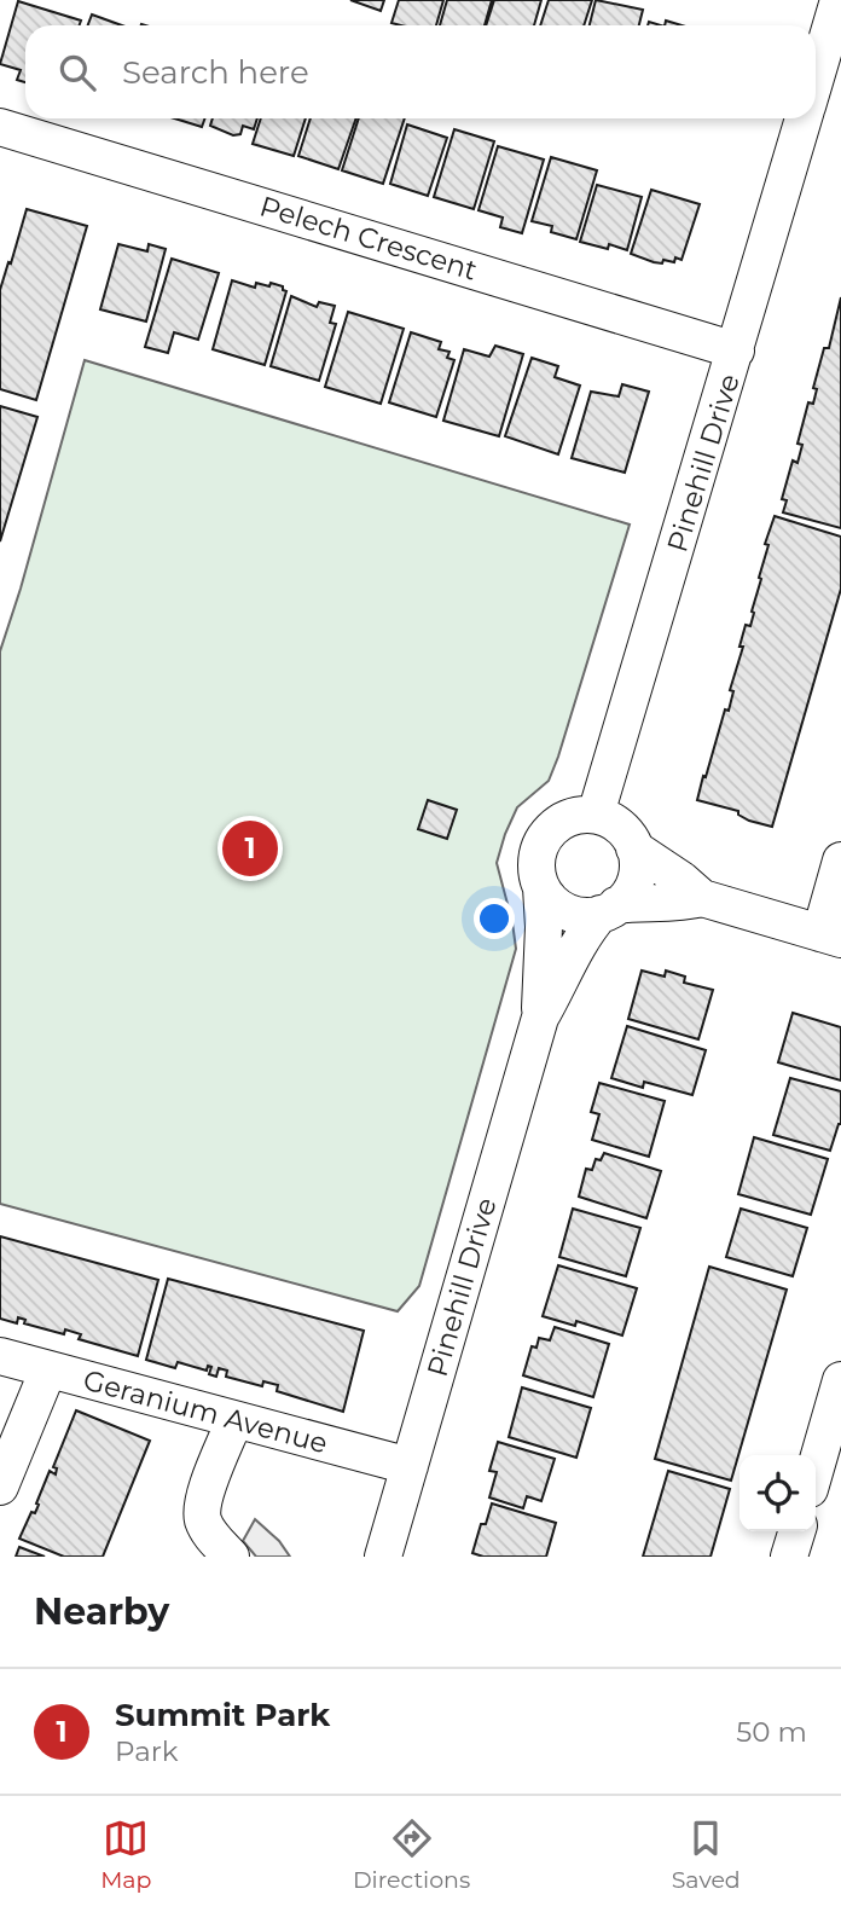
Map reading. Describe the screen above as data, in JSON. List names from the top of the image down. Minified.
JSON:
{"streets":{"street":["Pelech Crescent","Pinehill Drive","Geranium Avenue"]},"crossings":[["Pelech Crescent","Pinehill Drive"],["Pinehill Drive","Geranium Avenue"]],"page":{"search":"Search here","pins":"1","heading":"Nearby","list":[{"mark":"1","name":"Summit Park","note":"Park","value":"50 m"}],"nav":["Map","Directions","Saved"]}}
